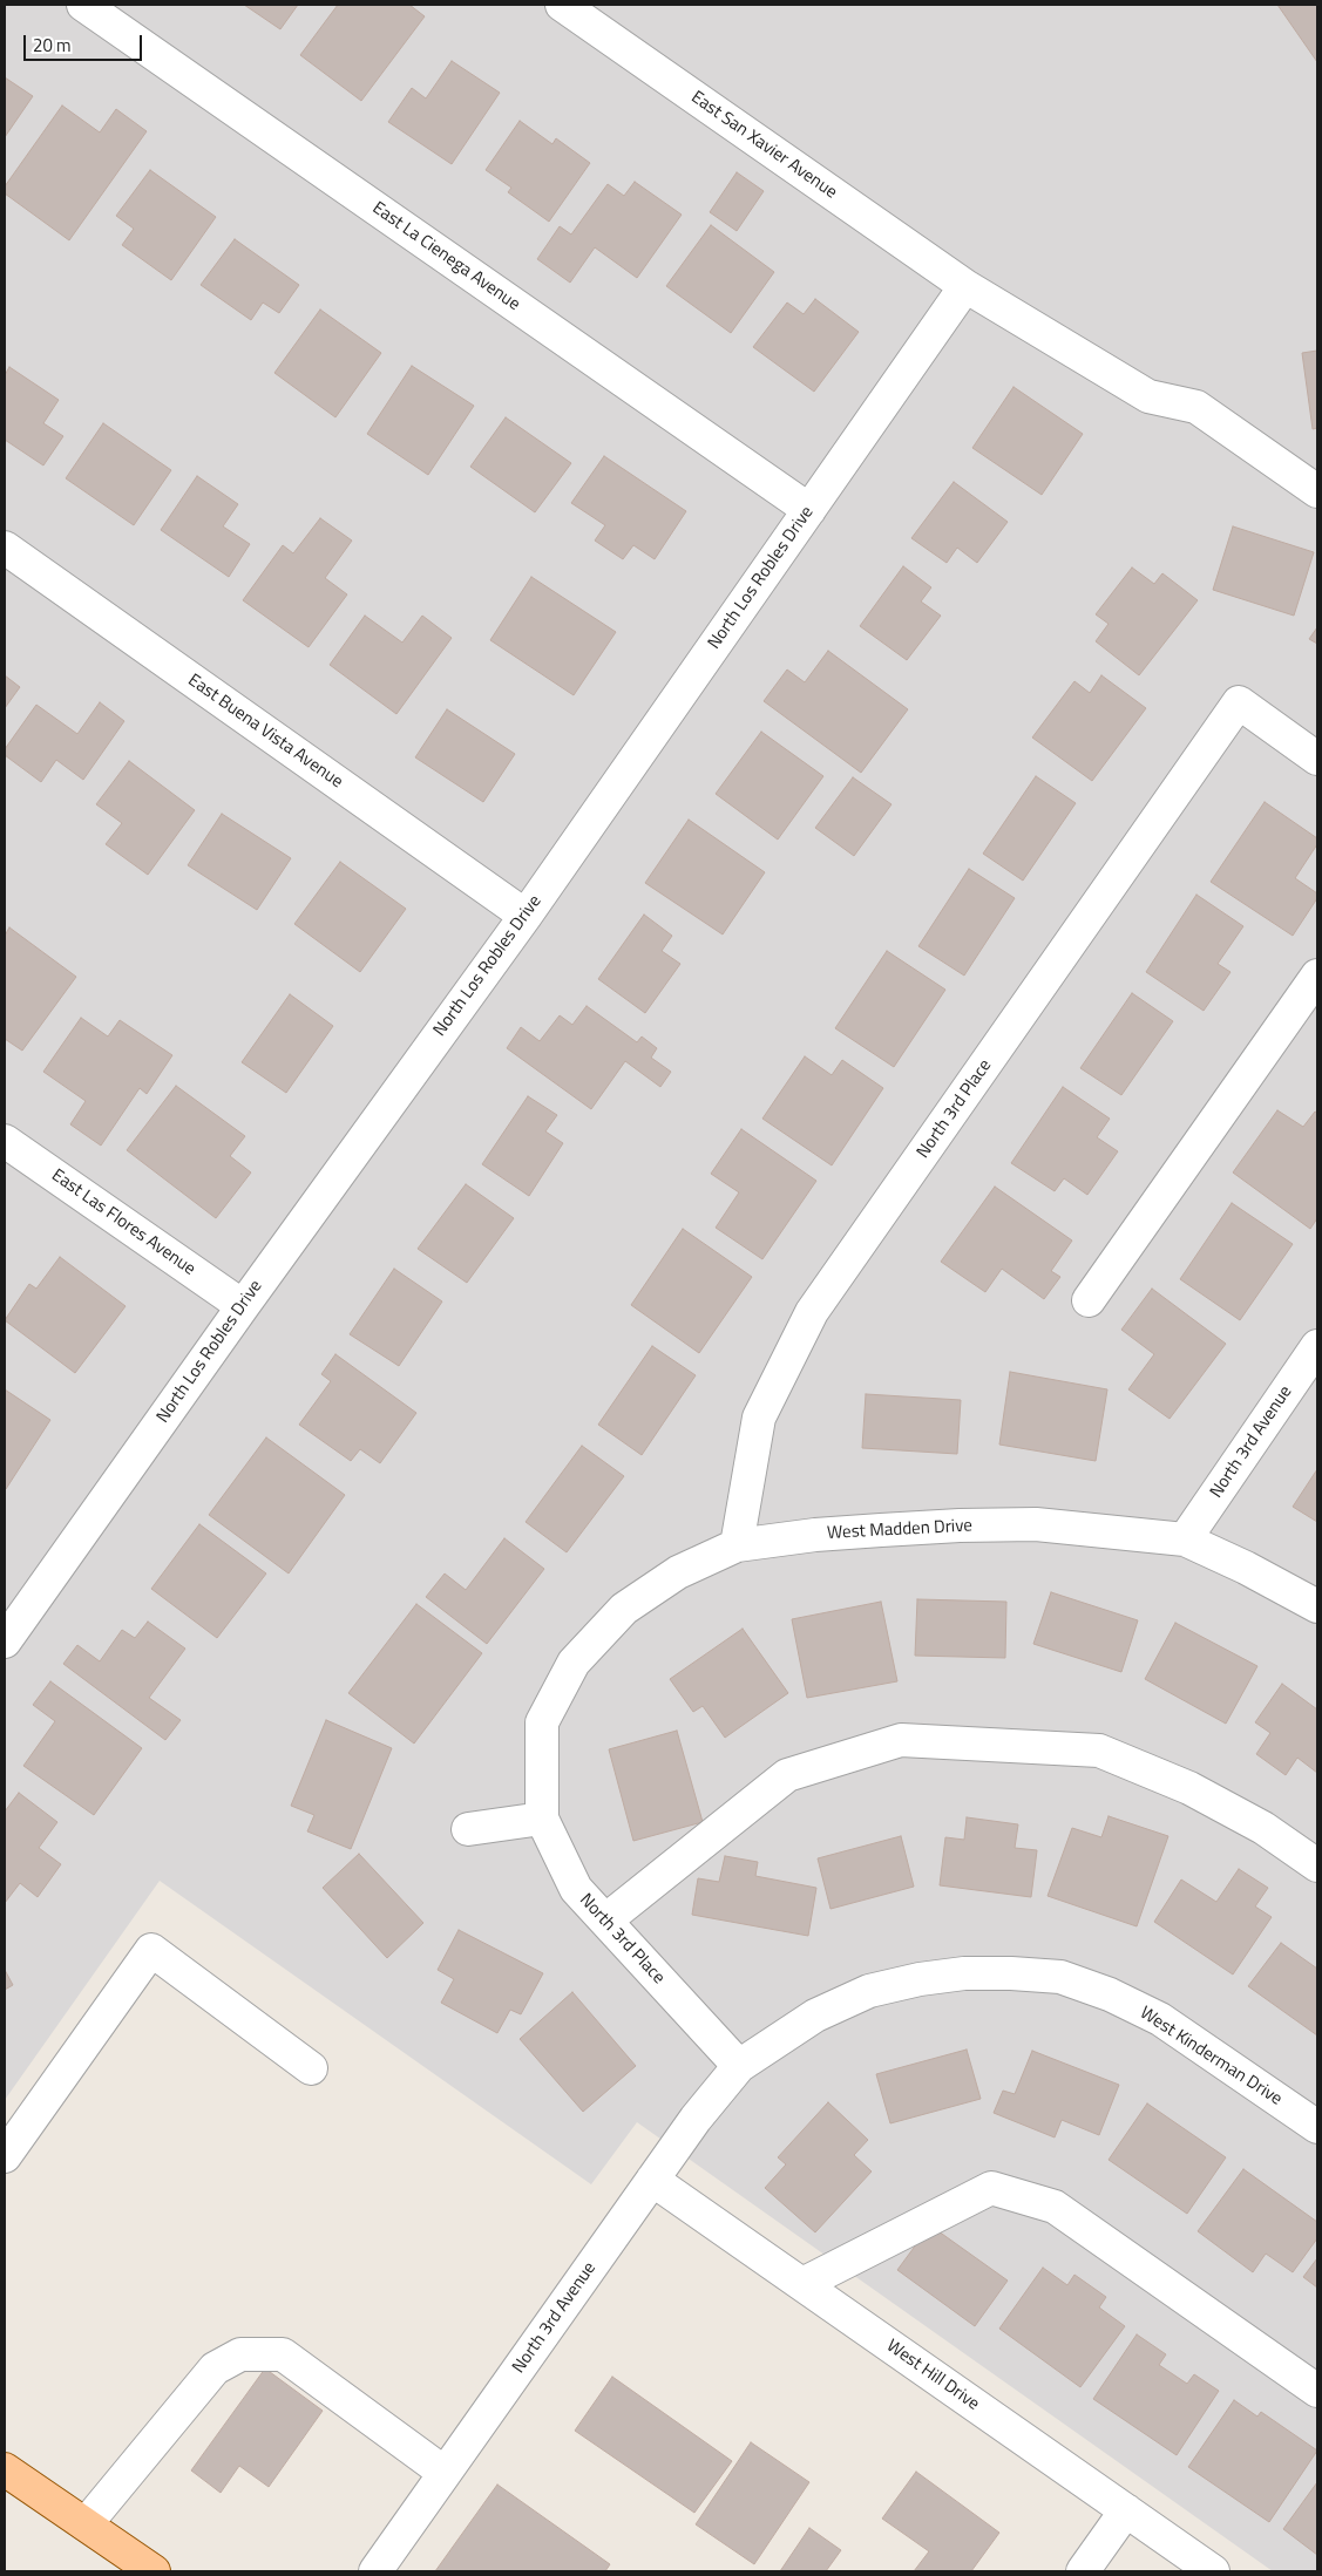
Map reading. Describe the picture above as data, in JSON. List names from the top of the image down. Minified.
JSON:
{"streets":{"street":["East San Xavier Avenue","East La Cienega Avenue","North Los Robles Drive","East Buena Vista Avenue","North 3rd Place","East Las Flores Avenue","North 3rd Avenue","West Madden Drive","West Kinderman Drive","West Hill Drive"]},"crossings":[["East San Xavier Avenue","North Los Robles Drive"],["East La Cienega Avenue","North Los Robles Drive"],["North Los Robles Drive","East Buena Vista Avenue"],["North Los Robles Drive","East Las Flores Avenue"],["North 3rd Place","North 3rd Avenue"],["North 3rd Place","West Madden Drive"],["North 3rd Place","West Kinderman Drive"],["North 3rd Avenue","West Madden Drive"],["North 3rd Avenue","West Kinderman Drive"],["North 3rd Avenue","West Hill Drive"]],"scale_bar":"20 m"}
